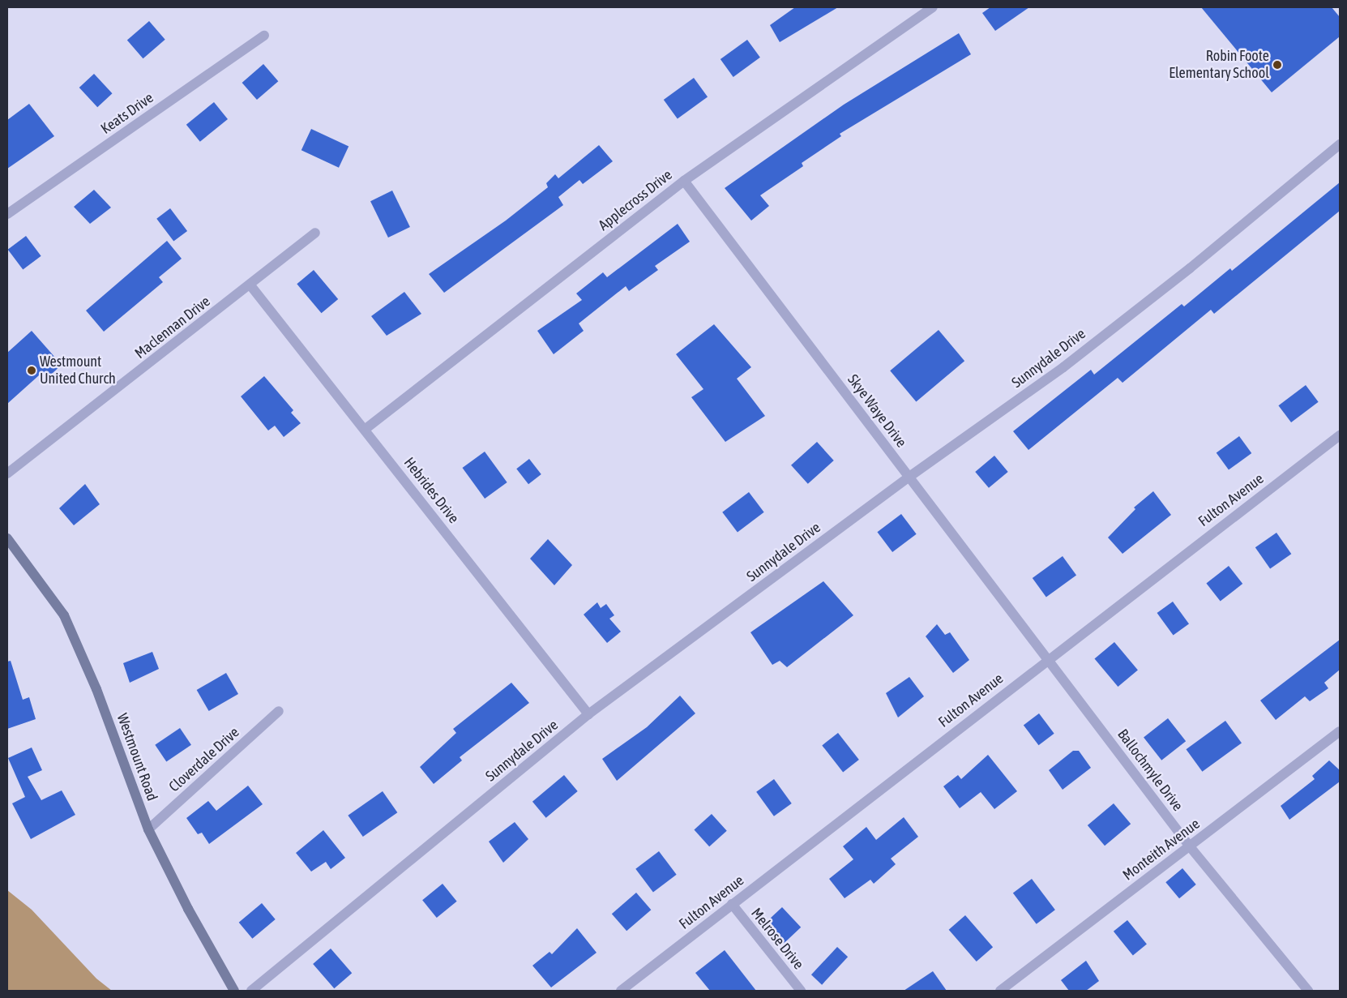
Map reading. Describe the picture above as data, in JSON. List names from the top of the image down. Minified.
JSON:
{"streets":{"main road":["Westmount Road"],"street":["Keats Drive","Applecross Drive","Maclennan Drive","Sunnydale Drive","Skye Waye Drive","Hebrides Drive","Fulton Avenue","Cloverdale Drive","Ballochmyle Drive","Monteith Avenue","Melrose Drive"]},"crossings":[["Applecross Drive","Skye Waye Drive"],["Applecross Drive","Hebrides Drive"],["Maclennan Drive","Hebrides Drive"],["Sunnydale Drive","Skye Waye Drive"],["Sunnydale Drive","Hebrides Drive"],["Skye Waye Drive","Fulton Avenue"],["Skye Waye Drive","Ballochmyle Drive"],["Fulton Avenue","Ballochmyle Drive"],["Fulton Avenue","Melrose Drive"],["Westmount Road","Cloverdale Drive"],["Ballochmyle Drive","Monteith Avenue"]],"places":["Robin Foote Elementary School","Westmount United Church"]}
